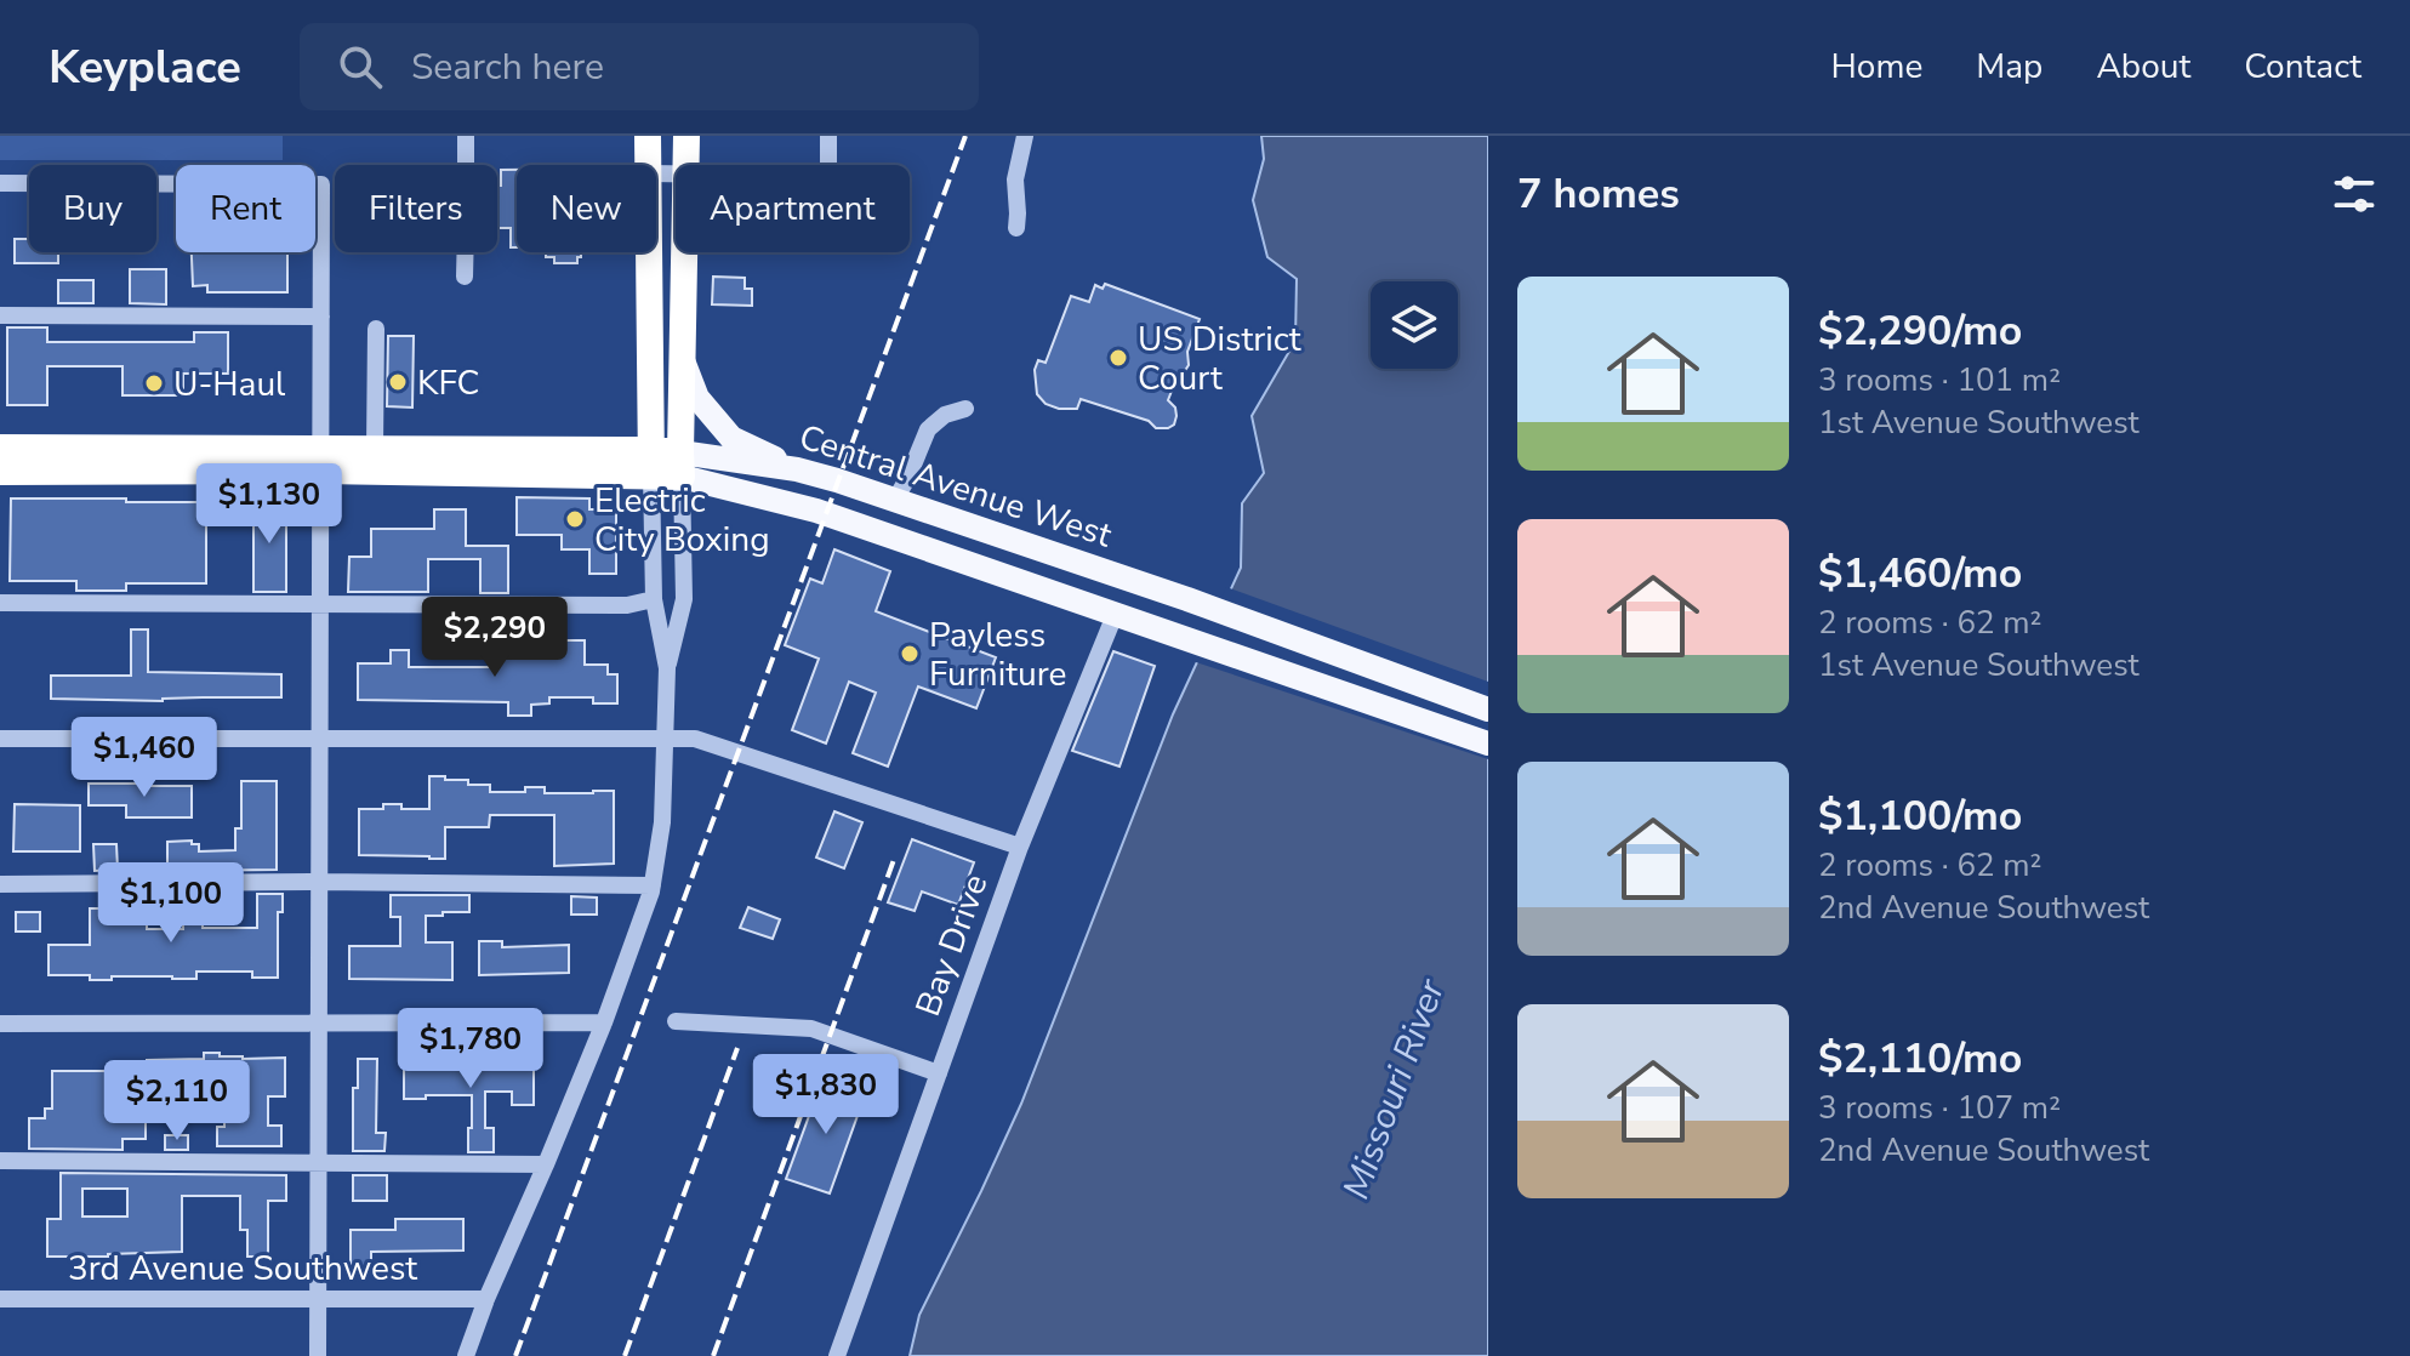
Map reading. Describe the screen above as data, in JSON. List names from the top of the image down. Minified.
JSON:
{"streets":{"highway":["Central Avenue West"],"street":["Bay Drive","3rd Avenue Southwest"]},"crossings":[["Central Avenue West","Bay Drive"]],"water":["Missouri River"],"places":["US District Court","KFC","U-Haul","Electric City Boxing","Payless Furniture"],"page":{"header":"Keyplace","search":"Search here","nav":["Home","Map","About","Contact"],"heading":"7 homes","chip":["Buy","Rent","Filters","New","Apartment"],"list":[{"name":"$2,290/mo","note":"3 rooms · 101 m² · 1st Avenue Southwest"},{"name":"$1,460/mo","note":"2 rooms · 62 m² · 1st Avenue Southwest"},{"name":"$1,100/mo","note":"2 rooms · 62 m² · 2nd Avenue Southwest"},{"name":"$2,110/mo","note":"3 rooms · 107 m² · 2nd Avenue Southwest"}],"price":["$1,130","$2,290","$1,460","$1,100","$1,780","$1,830","$2,110"]}}
